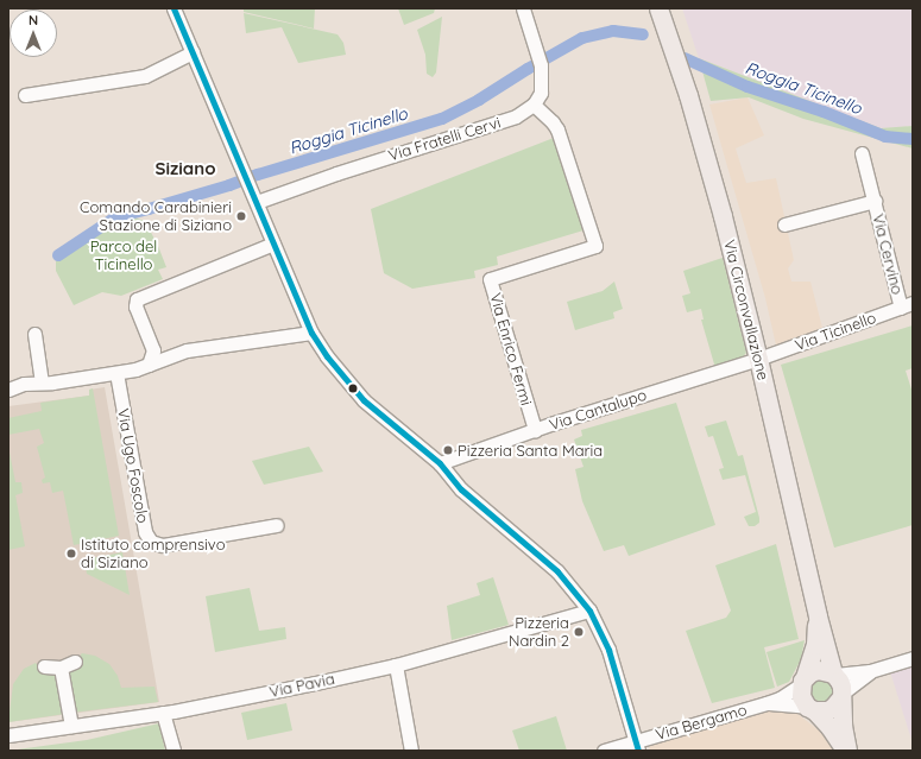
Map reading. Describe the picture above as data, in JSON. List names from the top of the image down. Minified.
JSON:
{"streets":{"main road":["Via Circonvallazione"],"street":["Via Fratelli Cervi","Via Cervino","Via Ticinello","Via Enrico Fermi","Via Cantalupo","Via Ugo Foscolo","Via Pavia","Via Bergamo"]},"crossings":[["Via Fratelli Cervi","Via Enrico Fermi"],["Via Cervino","Via Ticinello"],["Via Circonvallazione","Via Ticinello"],["Via Circonvallazione","Via Cantalupo"],["Via Circonvallazione","Via Bergamo"],["Via Ticinello","Via Cantalupo"],["Via Enrico Fermi","Via Cantalupo"]],"districts":["Siziano"],"water":["Roggia Ticinello"],"parks":["Parco del Ticinello"],"places":["Comando Carabinieri Stazione di Siziano","Pizzeria Santa Maria","Istituto comprensivo di Siziano","Pizzeria Nardin 2"],"north":"top"}
